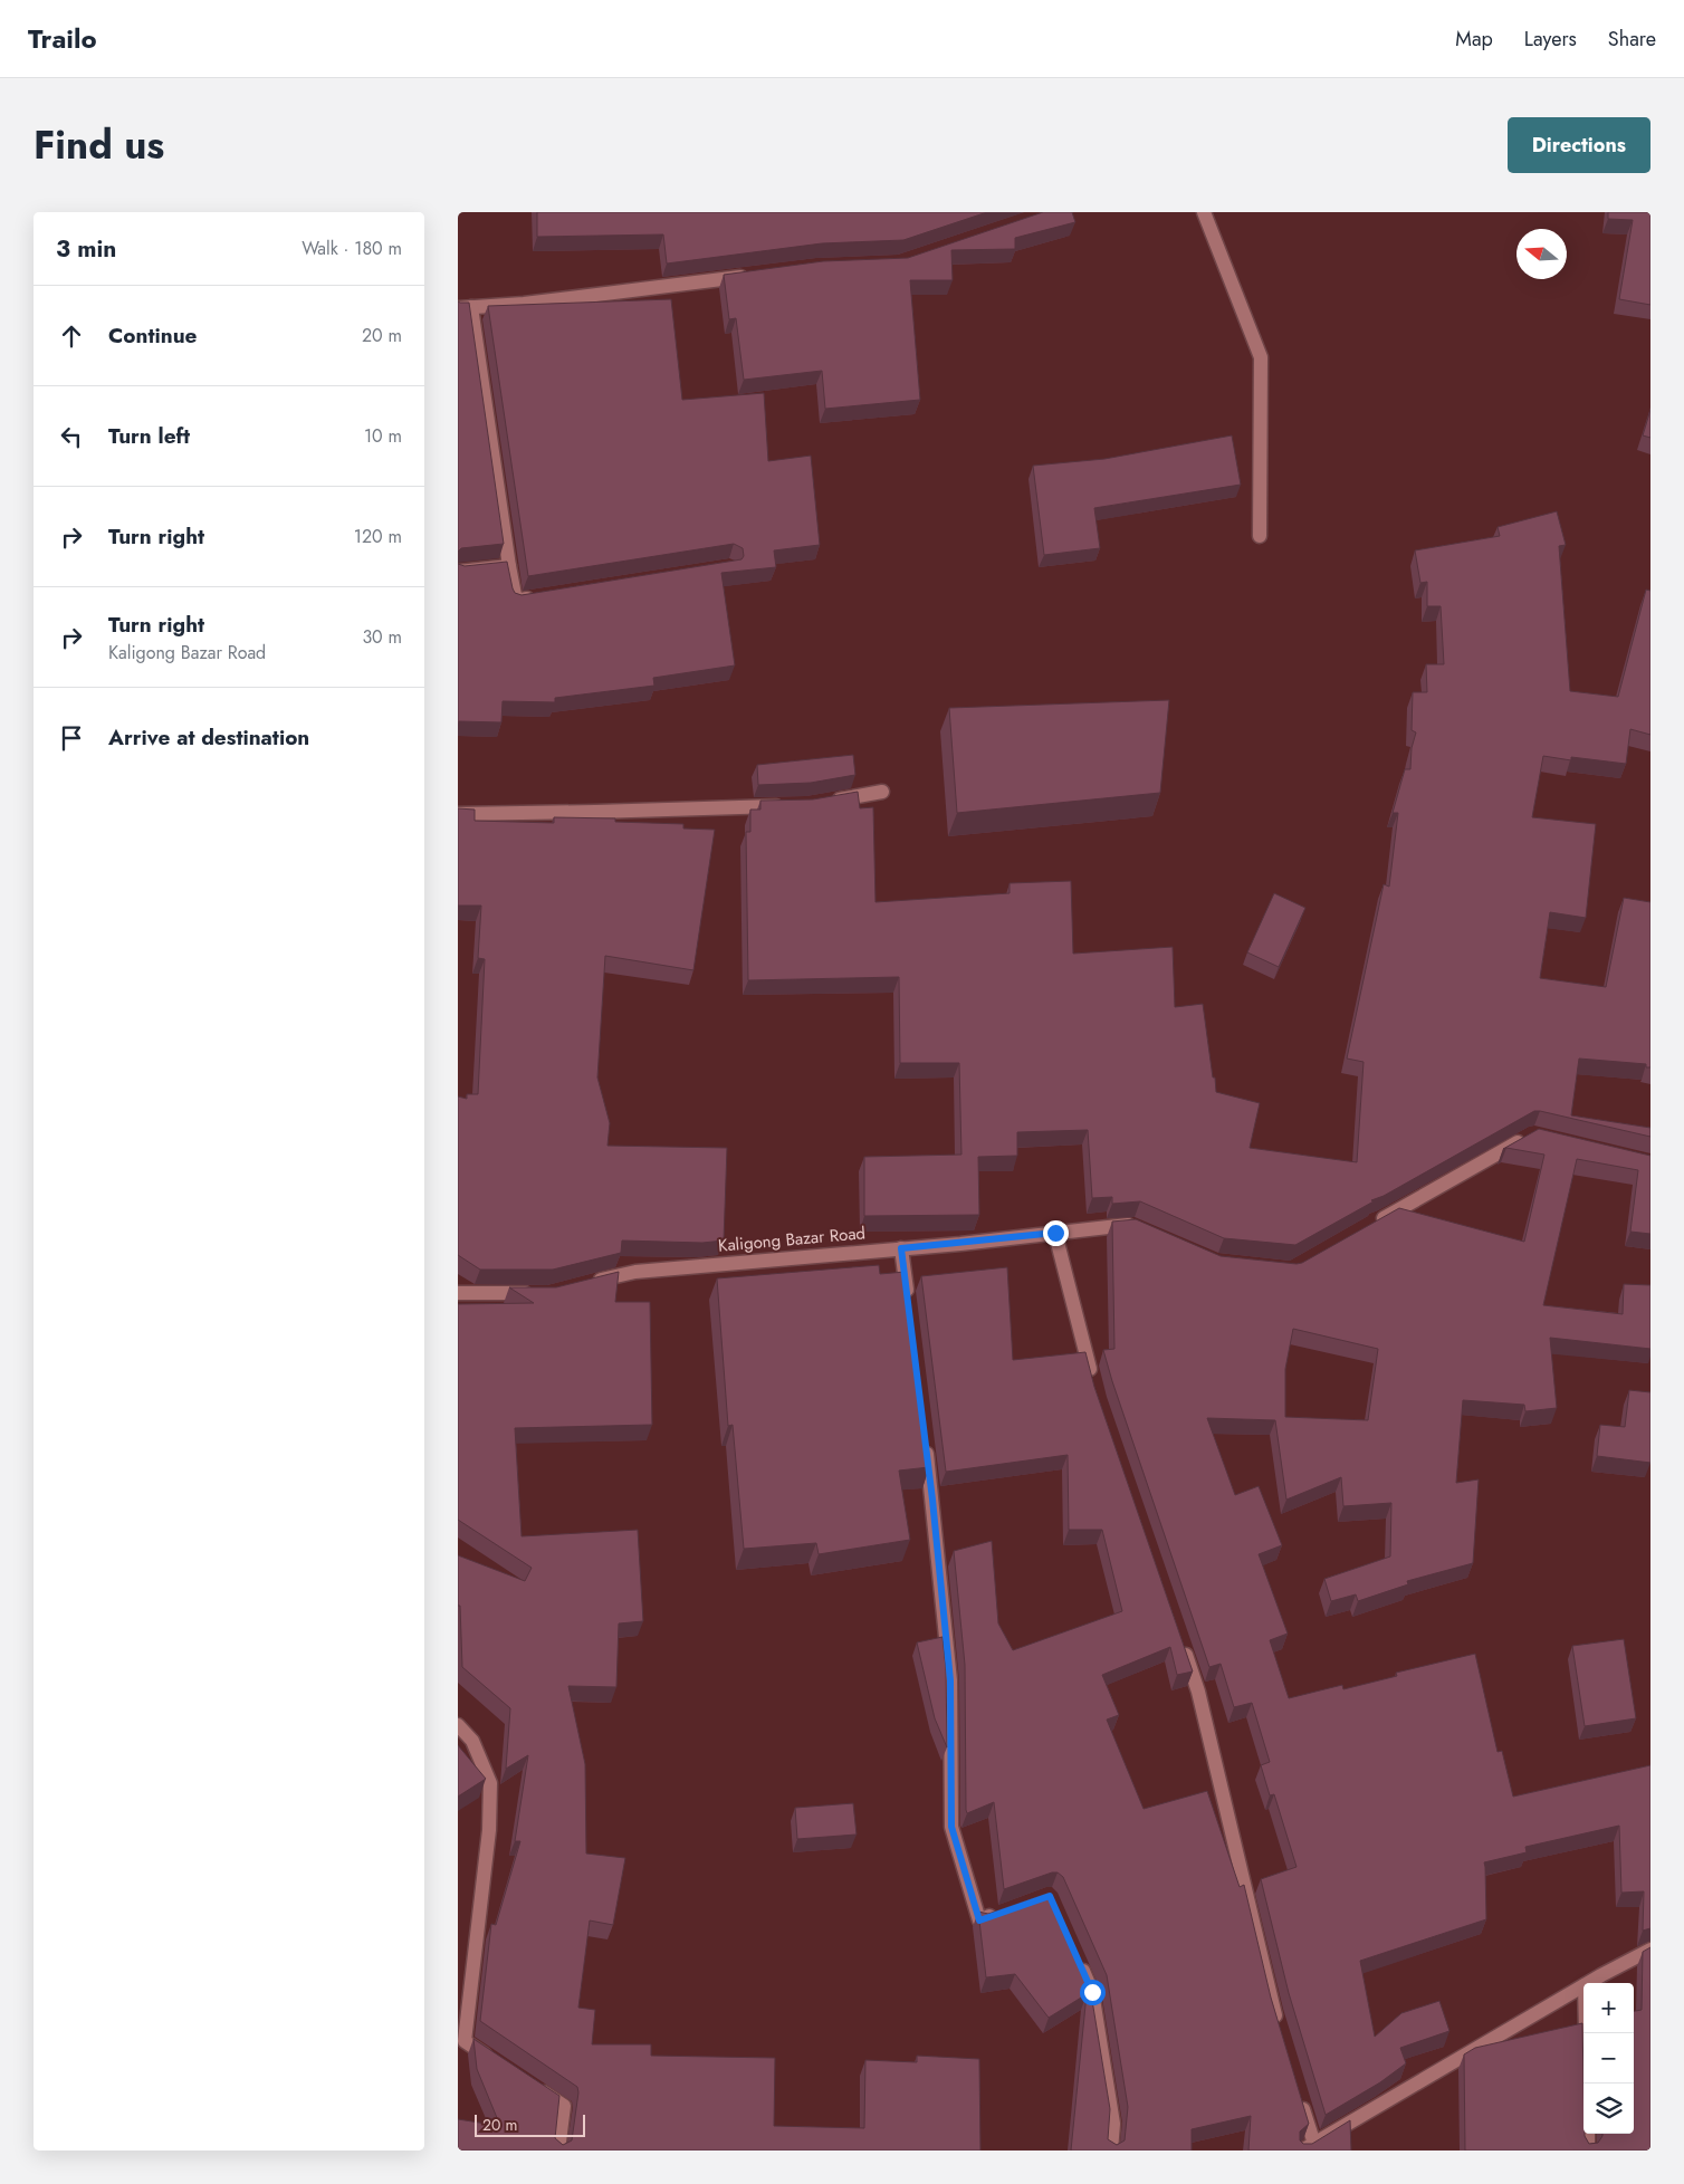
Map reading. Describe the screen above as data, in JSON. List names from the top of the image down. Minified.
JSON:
{"streets":{"street":["Kaligong Bazar Road"]},"scale_bar":"20 m","north":"left","page":{"header":"Trailo","nav":["Map","Layers","Share"],"title":"Find us","buttons":"Directions","heading":["3 min","Walk · 180 m"],"list":[["Continue","20 m"],["Turn left","10 m"],["Turn right","120 m"],["Turn right","Kaligong Bazar Road","30 m"],"Arrive at destination"],"map_buttons":["+","−"],"scale":"20 m"}}
